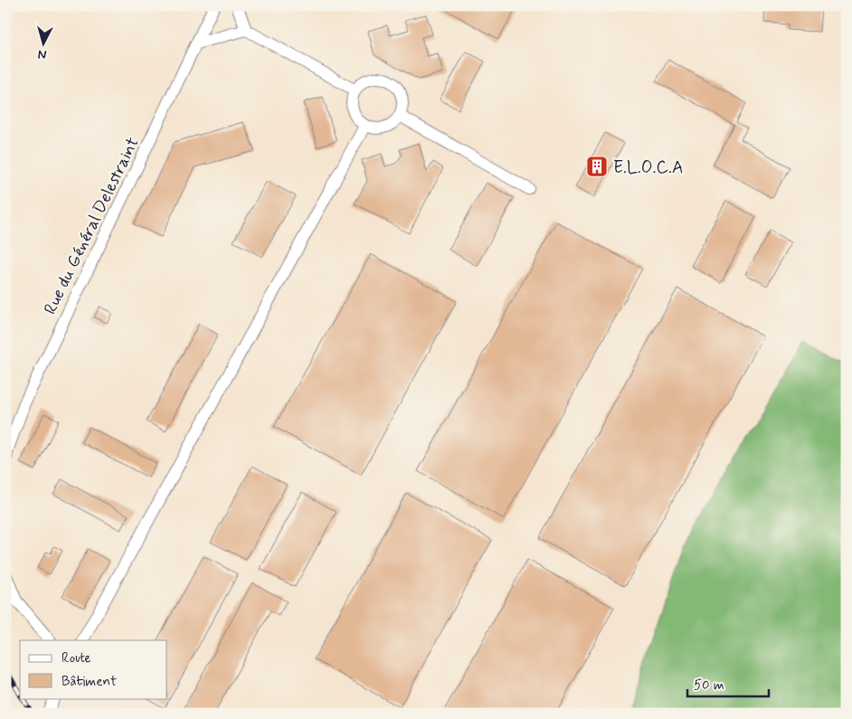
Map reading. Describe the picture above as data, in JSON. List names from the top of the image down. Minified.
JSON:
{"streets":{"street":["Rue du Général Delestraint"]},"places":{"building":["E.L.O.C.A"]},"legend":["Route","Bâtiment"],"scale_bar":"50 m","north":"bottom"}
